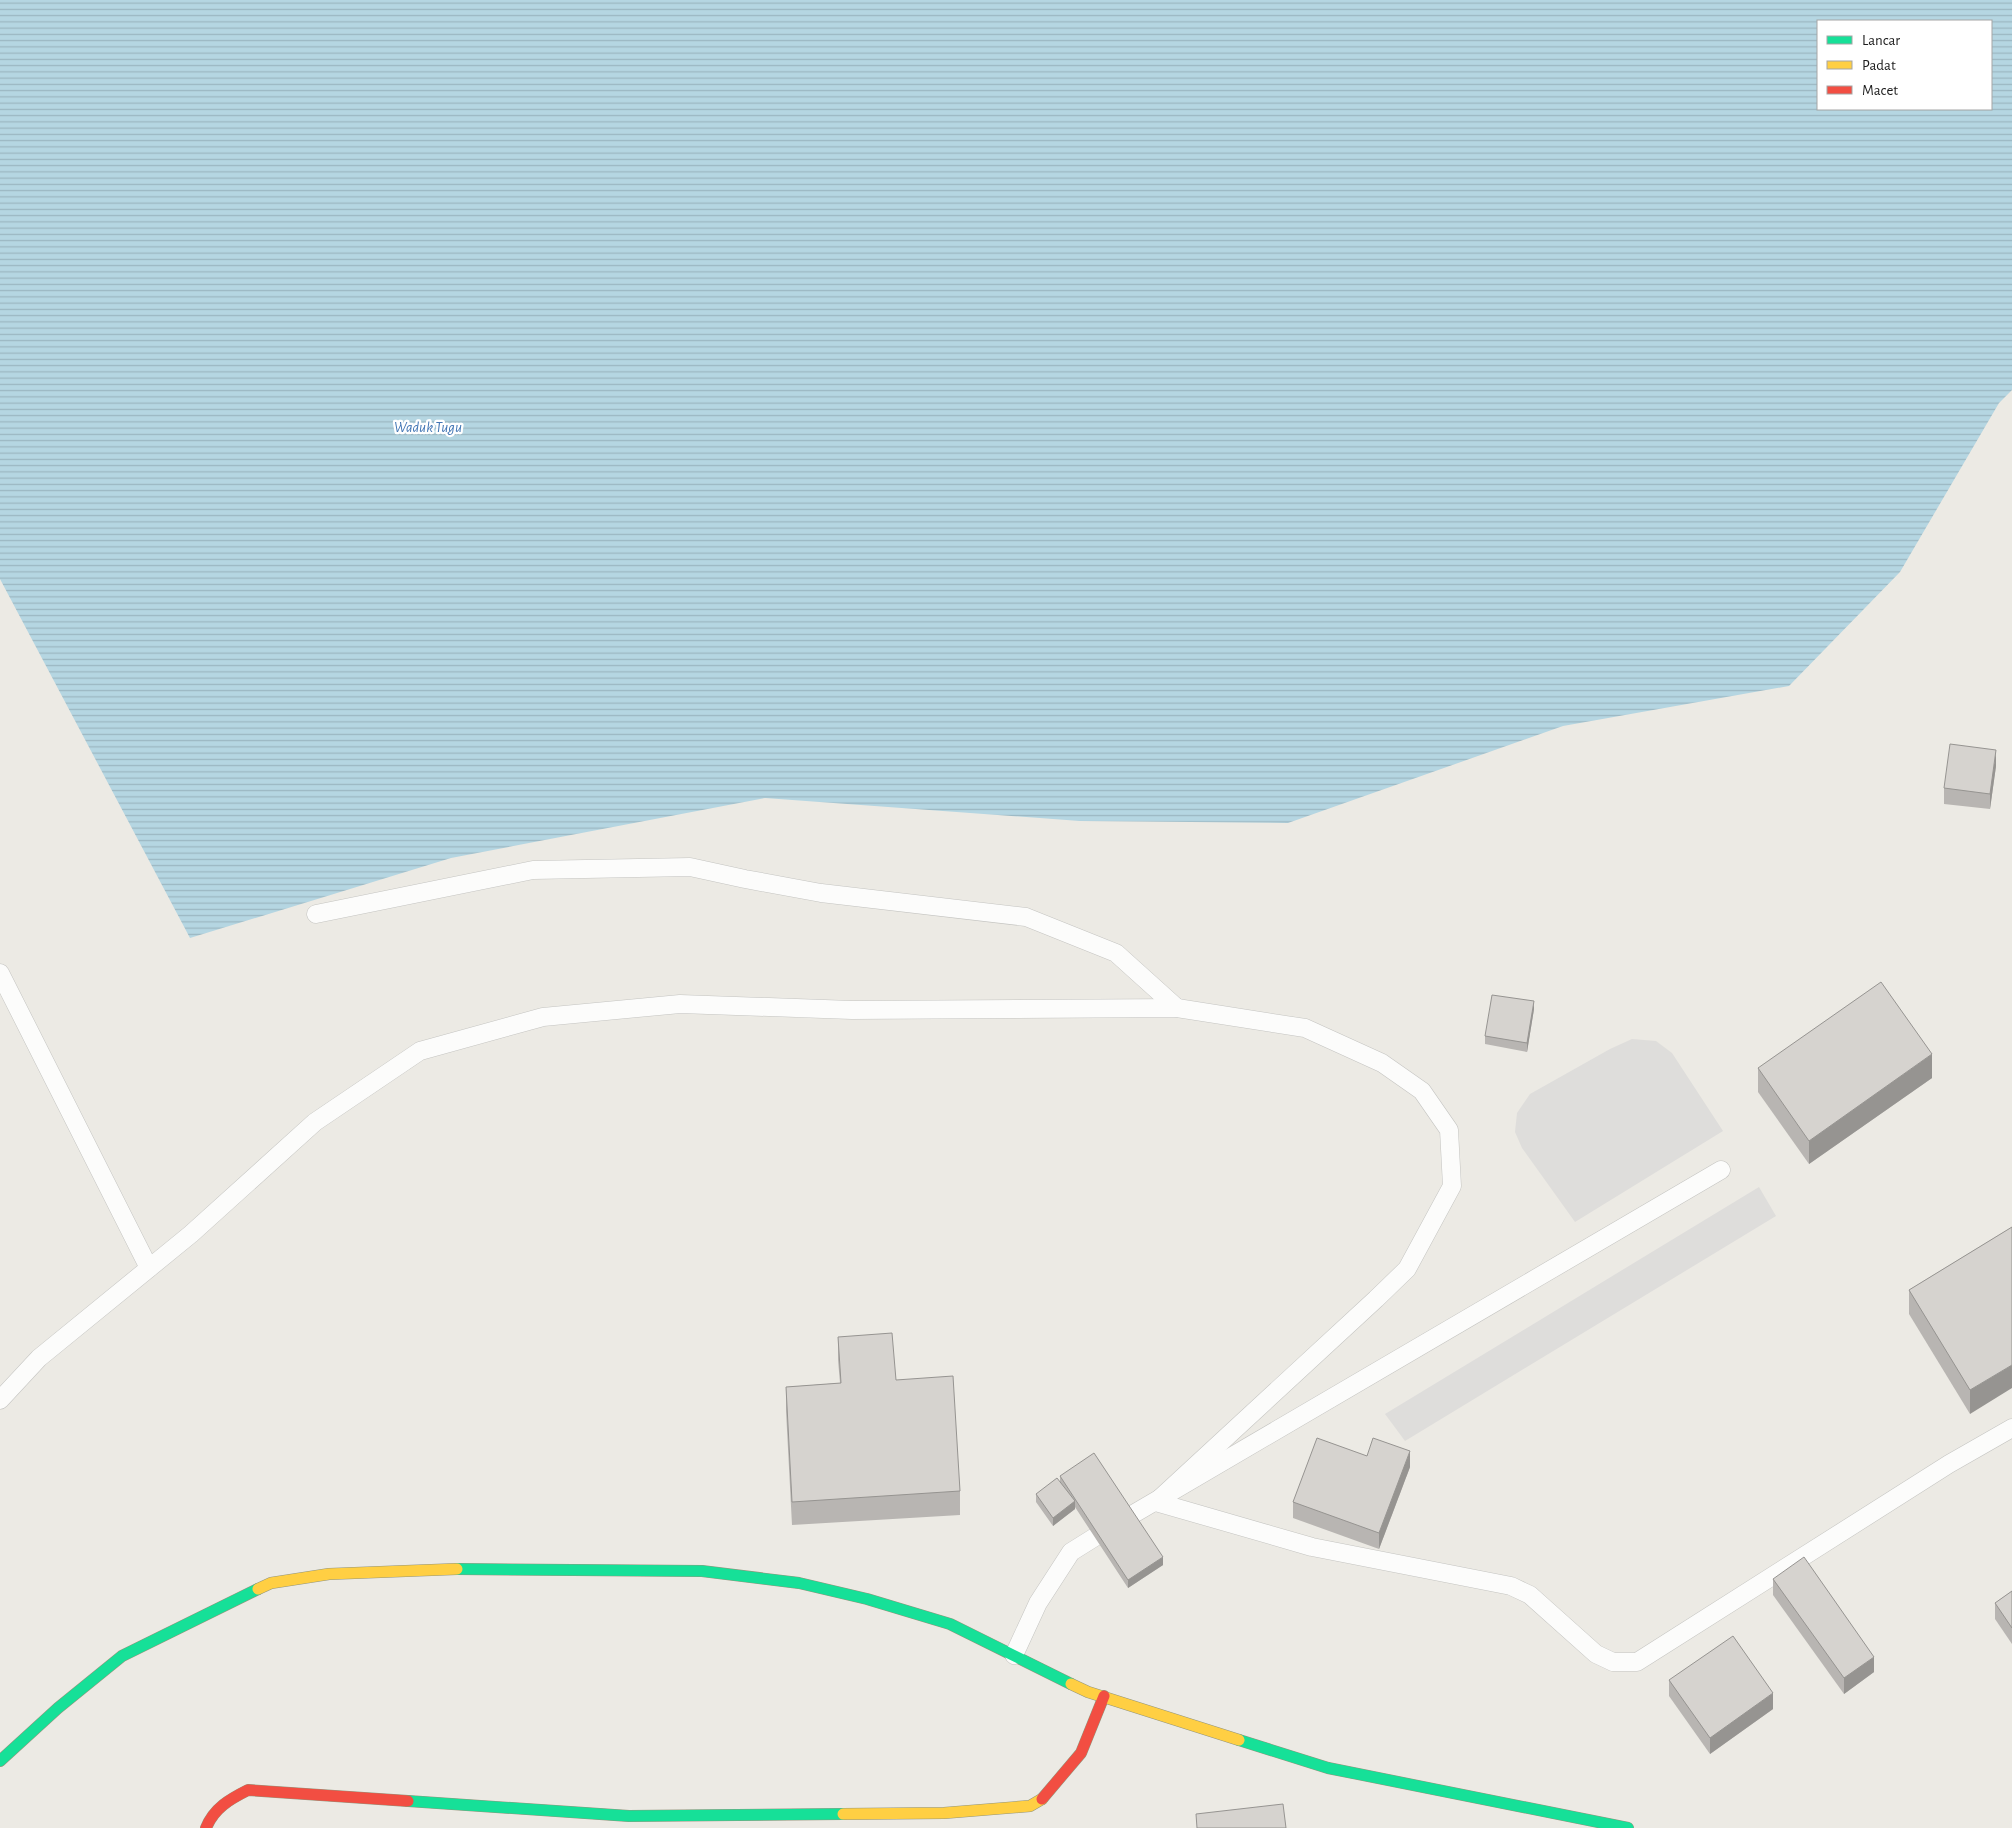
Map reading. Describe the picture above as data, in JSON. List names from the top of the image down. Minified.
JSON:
{"water":["Waduk Tugu"],"legend":["Lancar","Padat","Macet"]}
